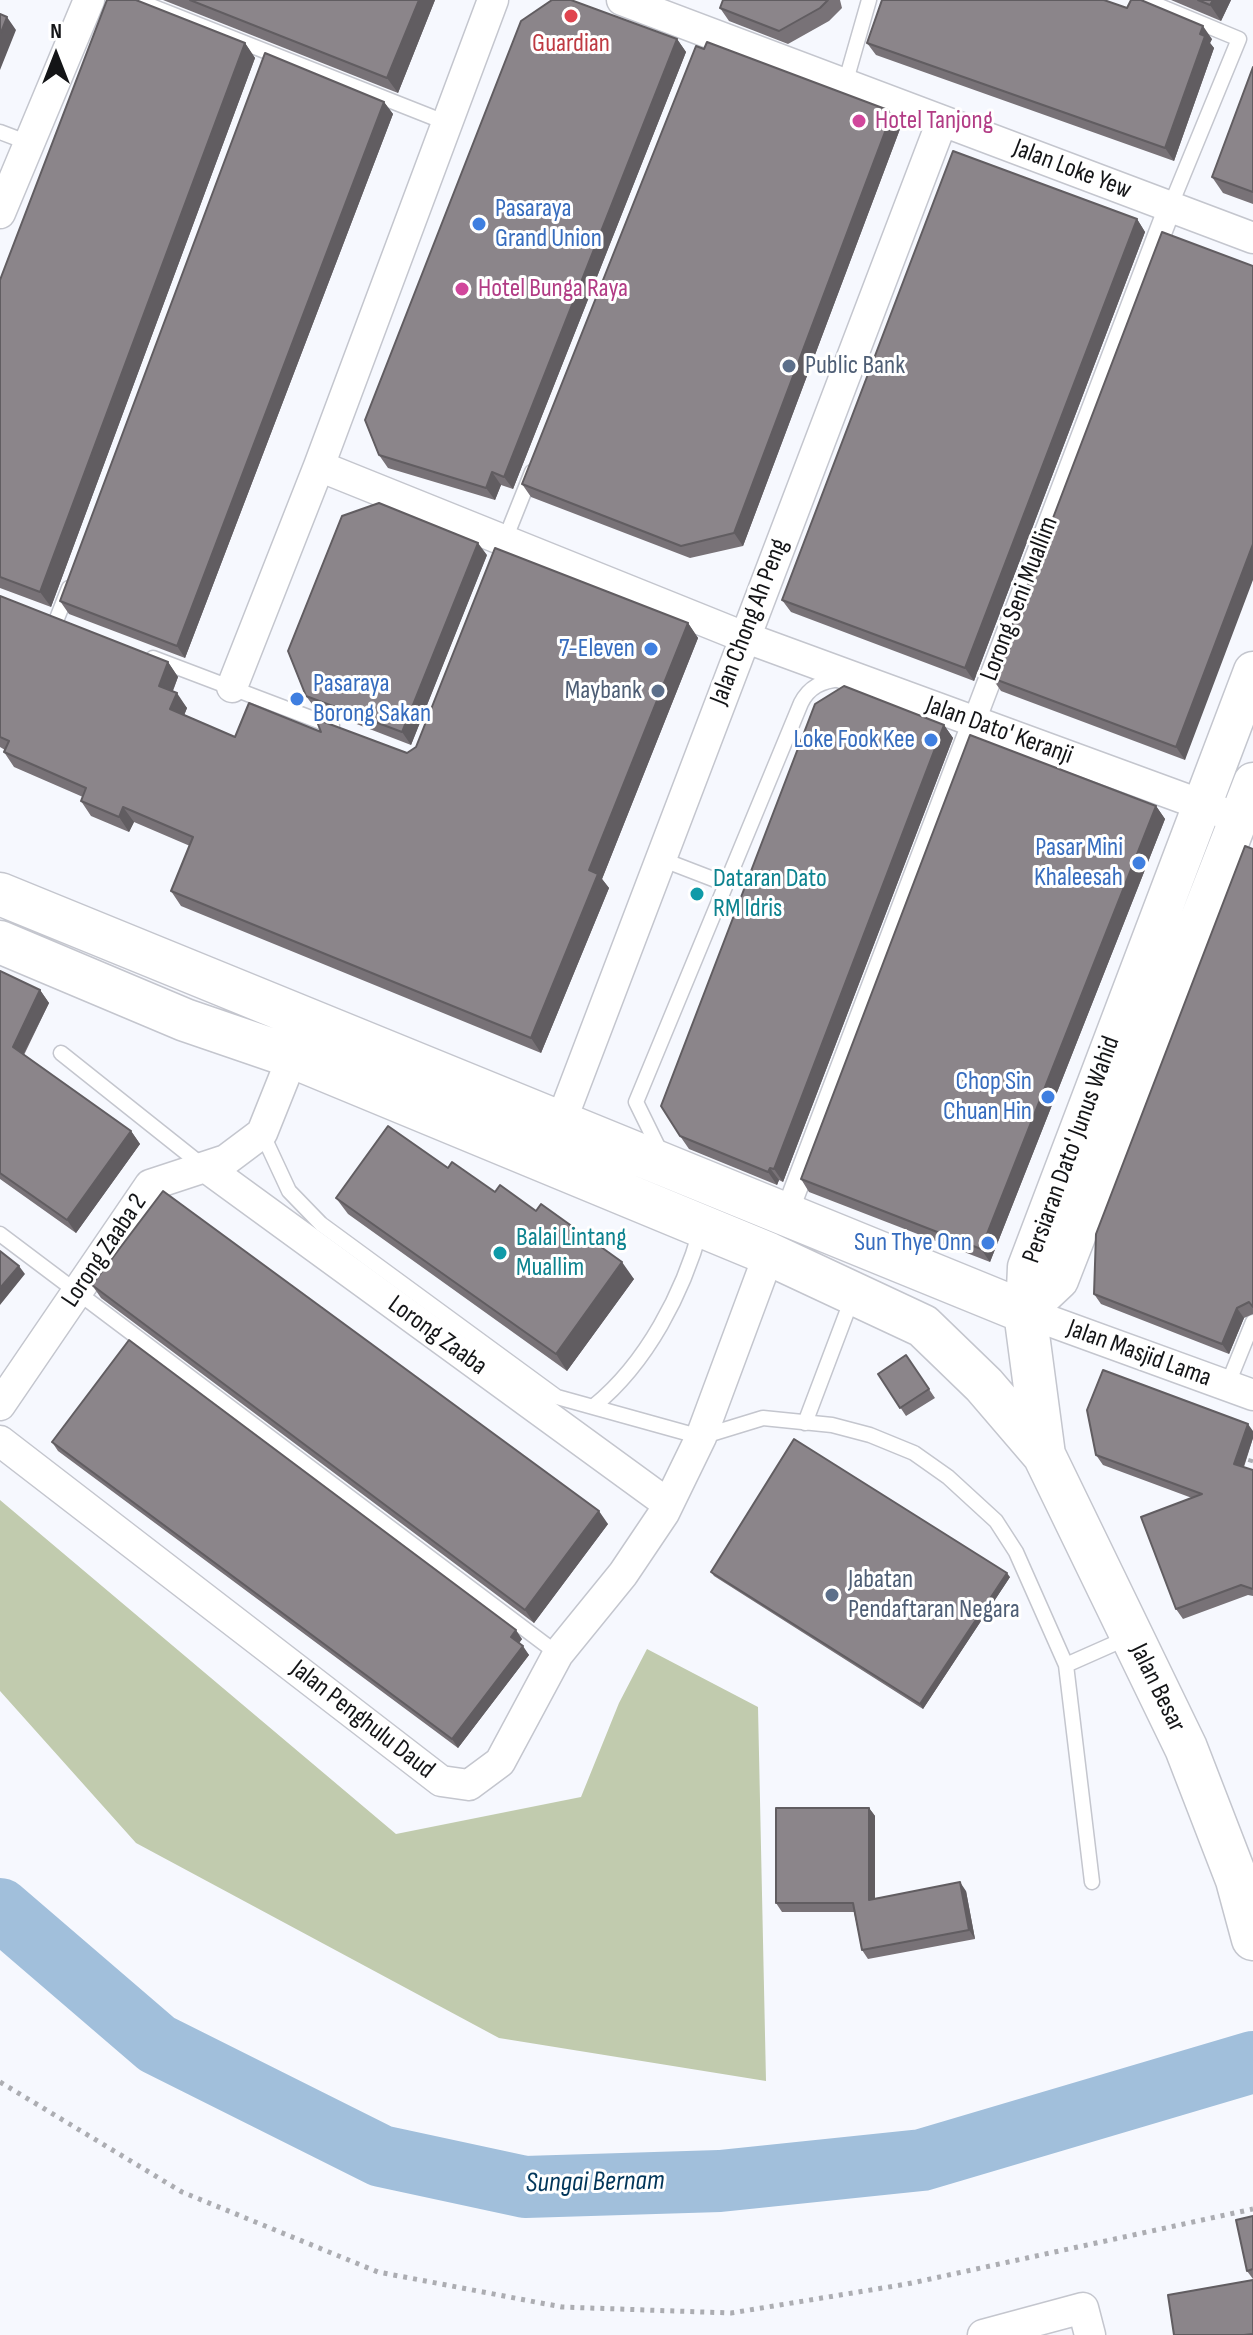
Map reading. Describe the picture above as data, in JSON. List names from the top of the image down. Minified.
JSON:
{"streets":{"main road":["Jalan Besar"],"street":["Jalan Loke Yew","Lorong Seni Muallim","Jalan Chong Ah Peng","Jalan Dato' Keranji","Persiaran Dato' Junus Wahid","Lorong Zaaba 2","Lorong Zaaba","Jalan Masjid Lama","Jalan Penghulu Daud"]},"crossings":[["Jalan Loke Yew","Lorong Seni Muallim"],["Jalan Loke Yew","Jalan Chong Ah Peng"],["Lorong Seni Muallim","Jalan Dato' Keranji"],["Jalan Chong Ah Peng","Jalan Dato' Keranji"],["Jalan Dato' Keranji","Persiaran Dato' Junus Wahid"],["Persiaran Dato' Junus Wahid","Jalan Masjid Lama"],["Lorong Zaaba 2","Lorong Zaaba"],["Lorong Zaaba","Jalan Penghulu Daud"]],"water":["Sungai Bernam"],"places":["Guardian","Hotel Tanjong","Pasaraya Grand Union","Hotel Bunga Raya","Public Bank","7-Eleven","Maybank","Pasaraya Borong Sakan","Loke Fook Kee","Pasar Mini Khaleesah","Dataran Dato RM Idris","Chop Sin Chuan Hin","Sun Thye Onn","Balai Lintang Muallim","Jabatan Pendaftaran Negara"],"north":"top"}
